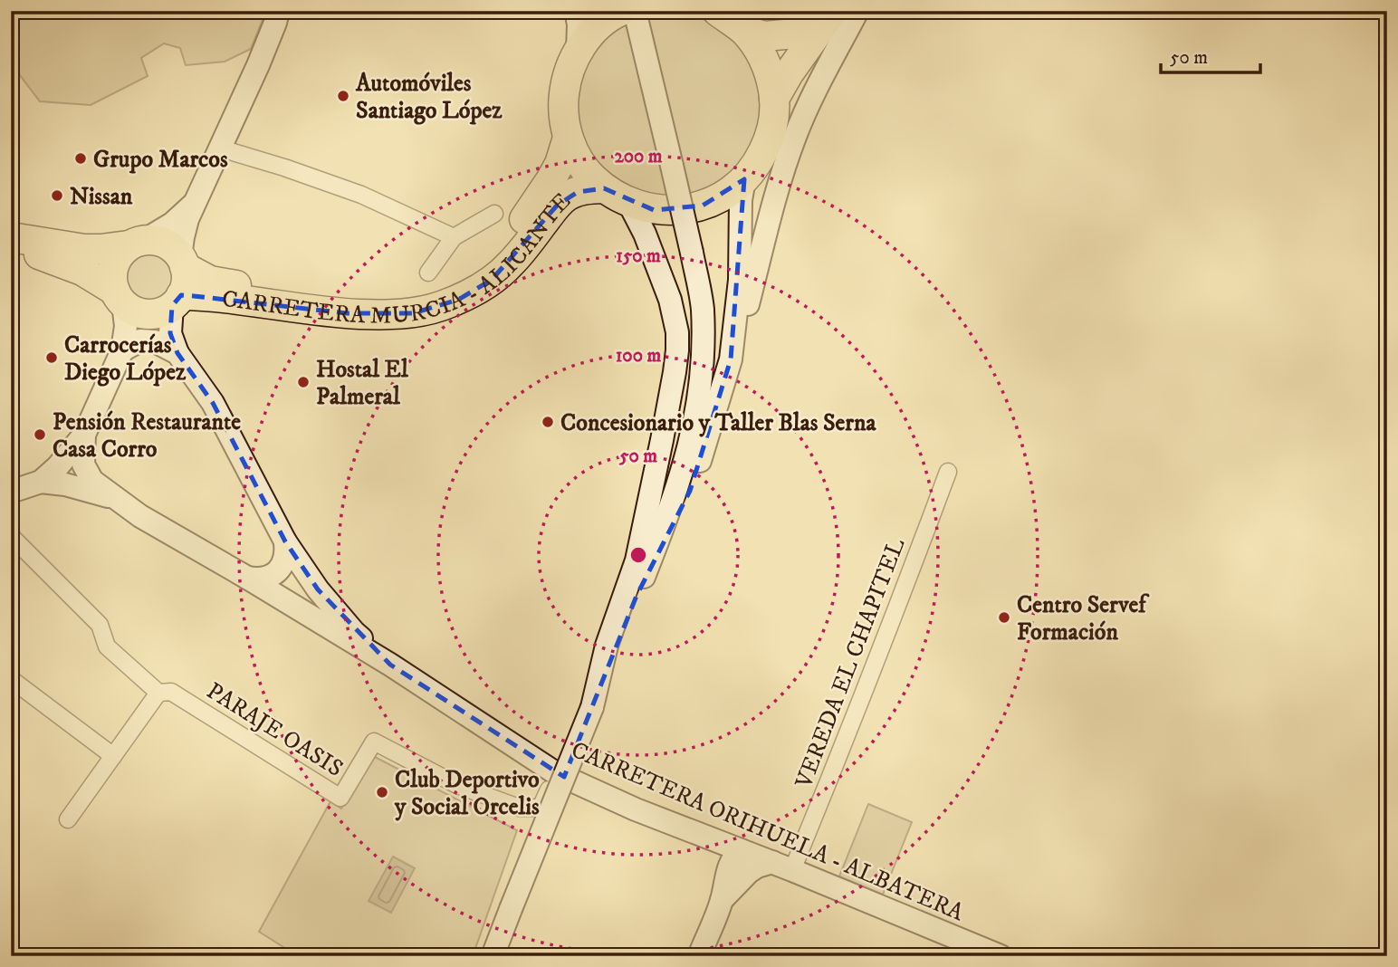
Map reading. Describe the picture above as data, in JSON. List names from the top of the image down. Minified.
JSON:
{"streets":{"highway":["CARRETERA MURCIA - ALICANTE"],"main road":["CARRETERA ORIHUELA - ALBATERA"],"street":["VEREDA EL CHAPITEL","PARAJE OASIS"]},"crossings":[["VEREDA EL CHAPITEL","CARRETERA ORIHUELA - ALBATERA"],["PARAJE OASIS","CARRETERA ORIHUELA - ALBATERA"]],"places":["Automóviles Santiago López","Grupo Marcos","Nissan","Carrocerías Diego López","Hostal El Palmeral","Concesionario y Taller Blas Serna","Pensión Restaurante Casa Corro","Centro Servef Formación","Club Deportivo y Social Orcelis"],"scale_bar":"50 m","rings":["200 m","150 m","100 m","50 m"]}
